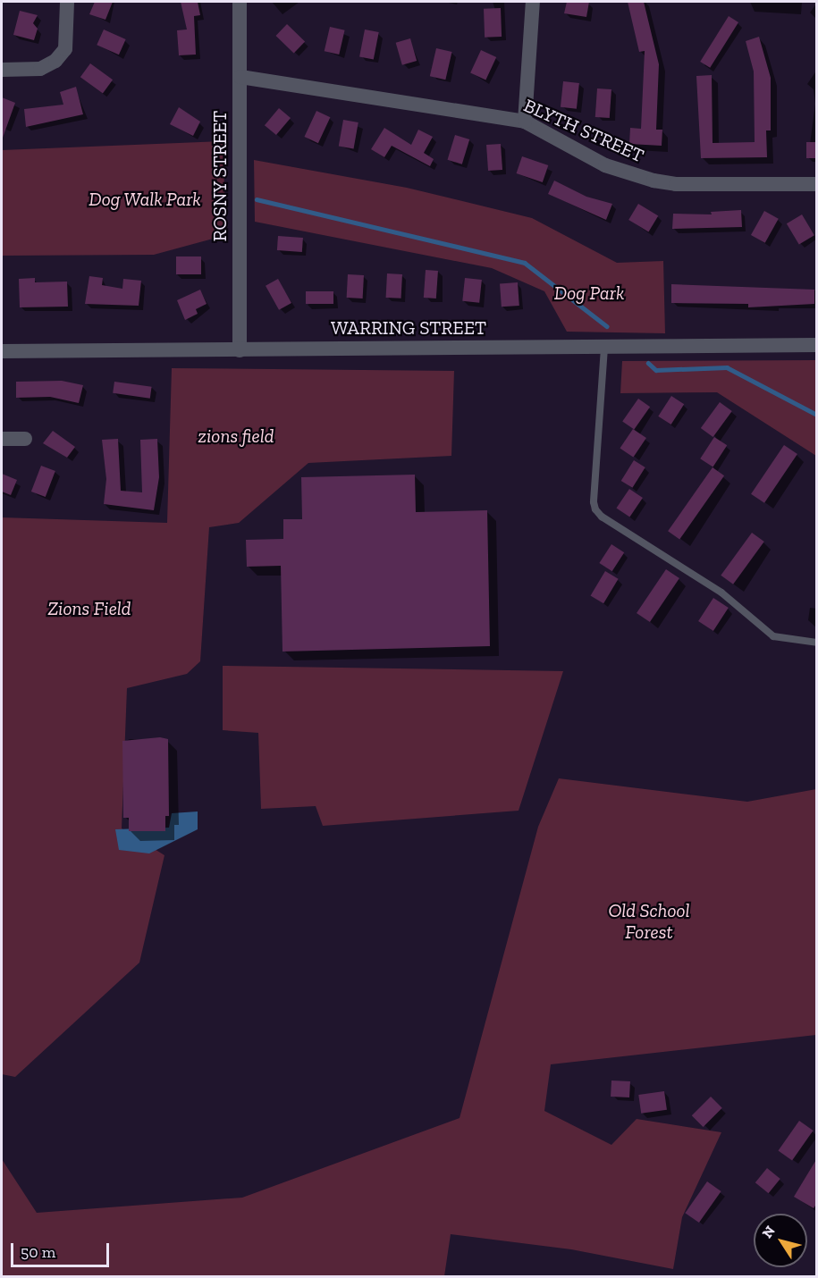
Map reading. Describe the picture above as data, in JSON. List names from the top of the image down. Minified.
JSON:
{"streets":{"street":["BLYTH STREET","ROSNY STREET","WARRING STREET"]},"crossings":[["BLYTH STREET","ROSNY STREET"],["ROSNY STREET","WARRING STREET"]],"parks":["Dog Walk Park","Dog Park","zions field","Zions Field","Old School Forest"],"scale_bar":"50 m","north":"top left"}
